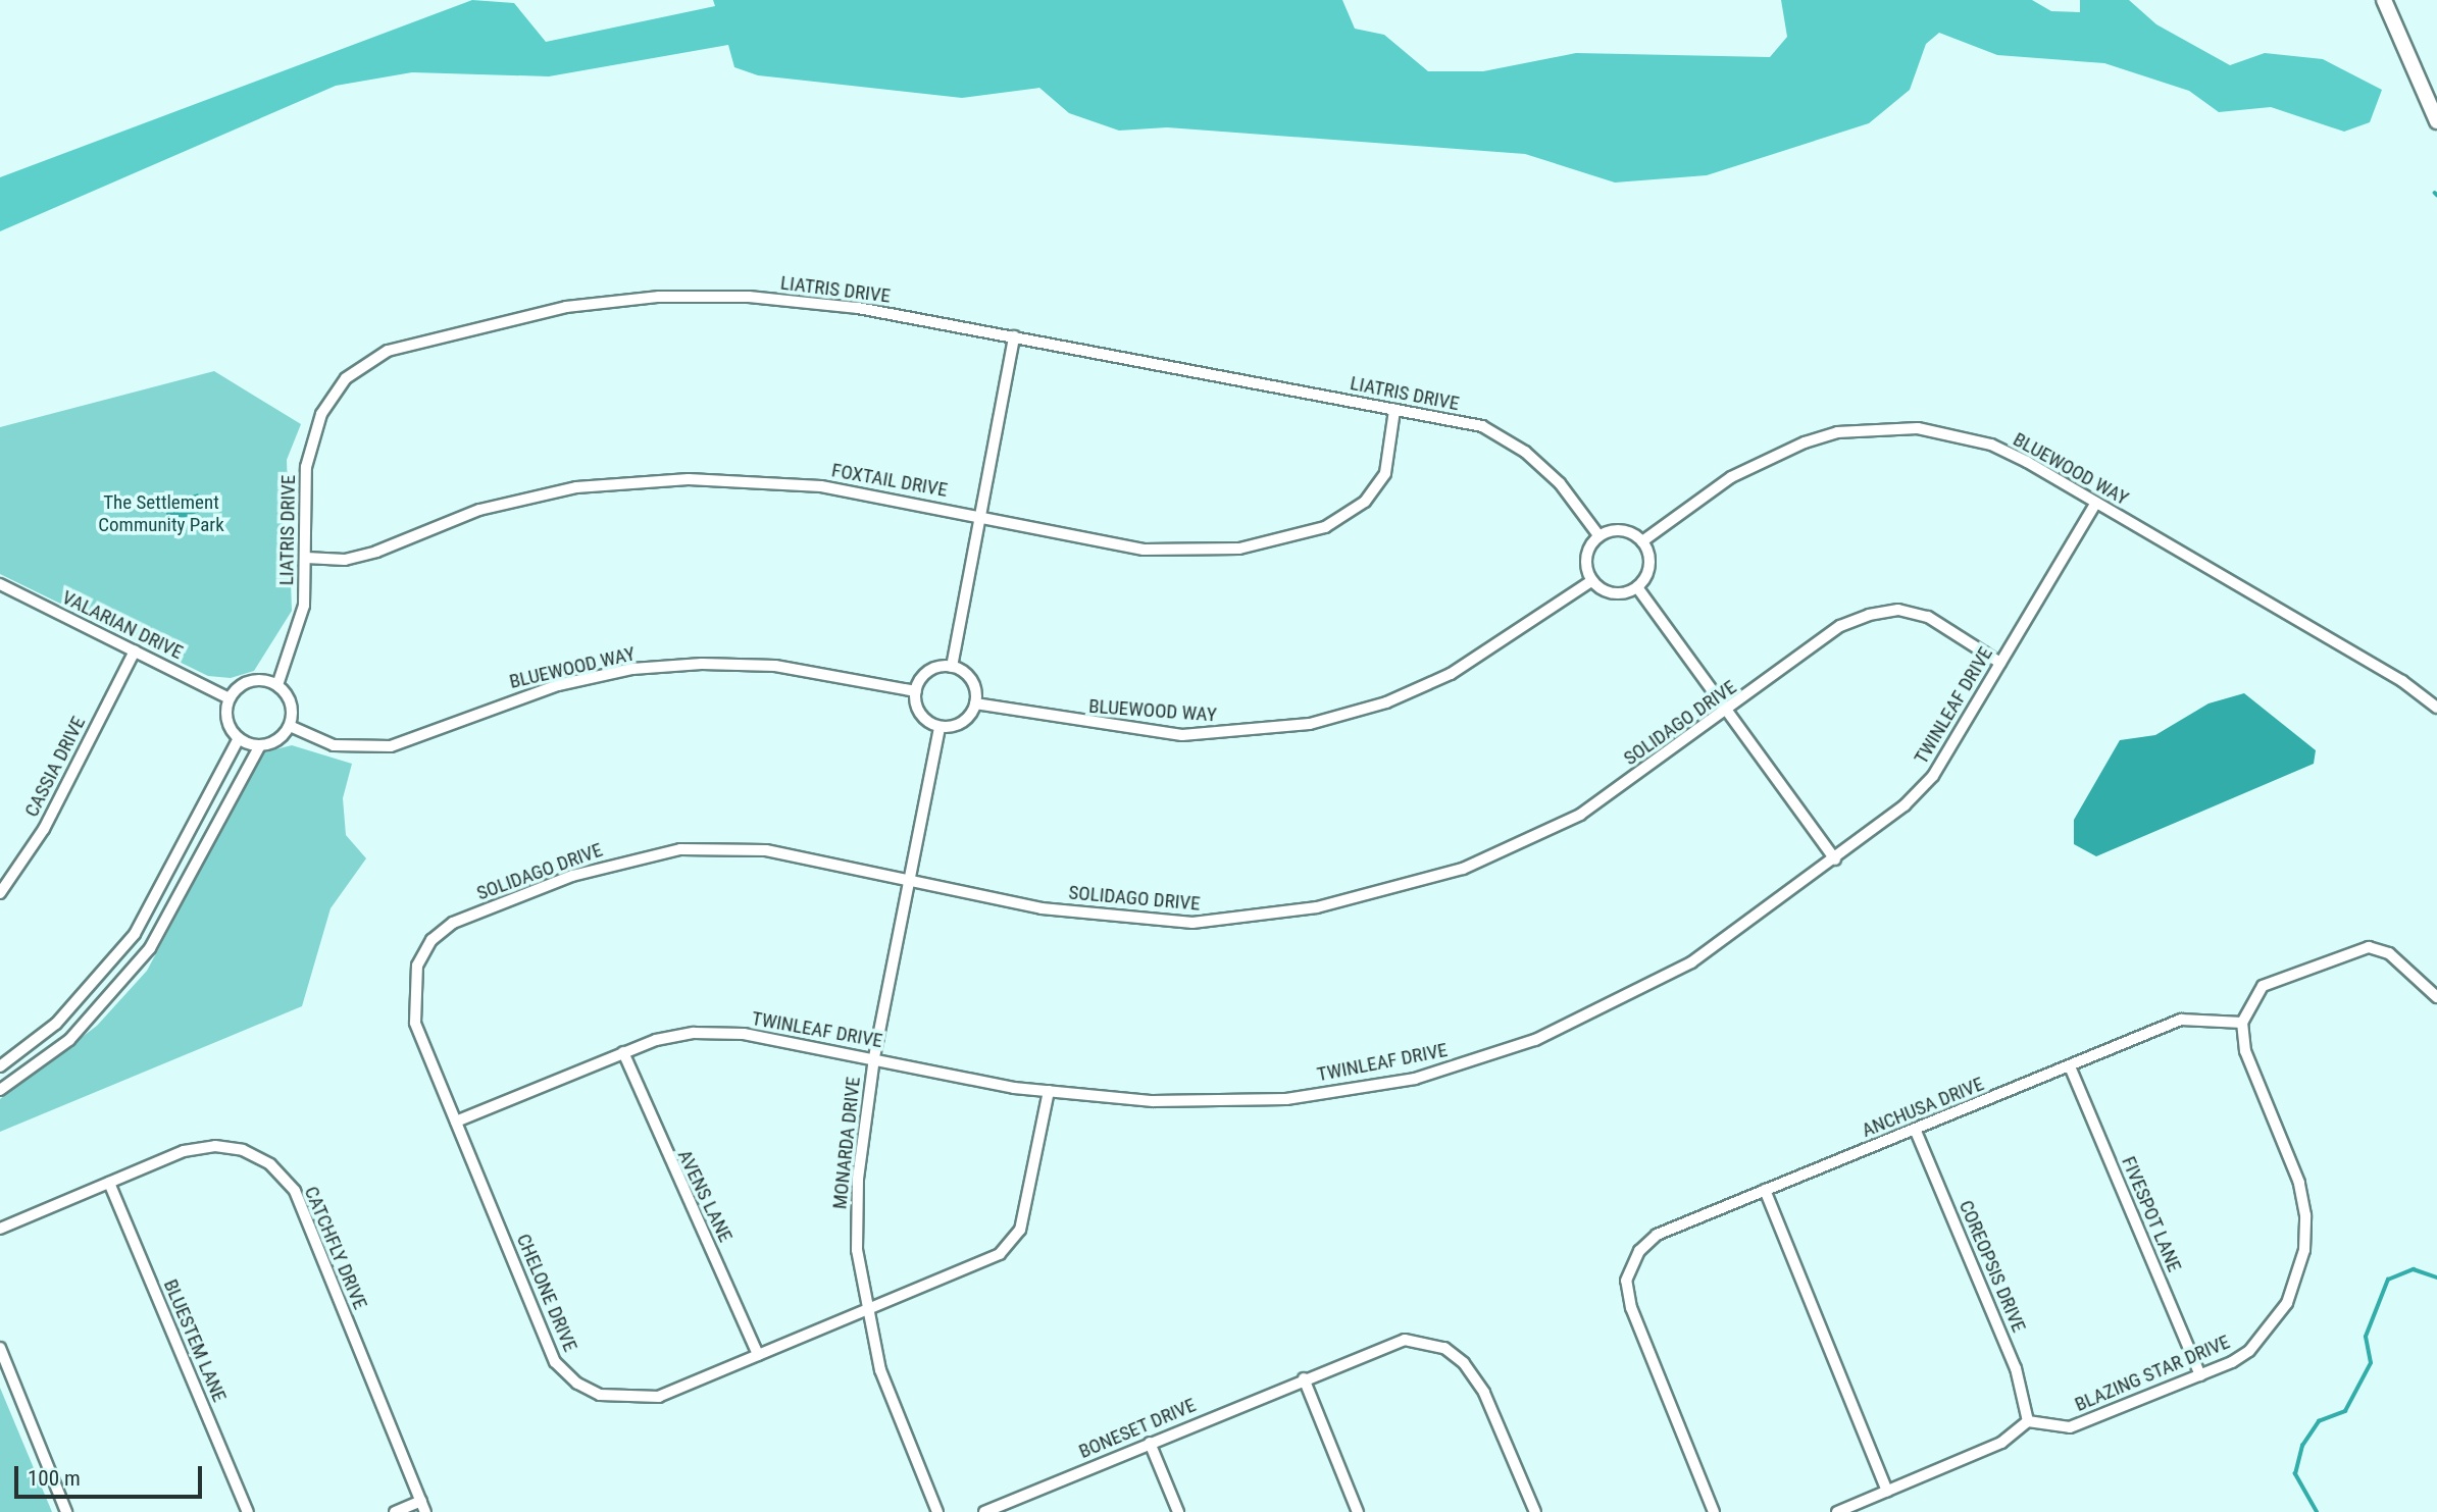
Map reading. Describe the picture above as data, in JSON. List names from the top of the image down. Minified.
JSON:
{"streets":{"street":["LIATRIS DRIVE","BLUEWOOD WAY","FOXTAIL DRIVE","VALARIAN DRIVE","TWINLEAF DRIVE","SOLIDAGO DRIVE","CASSIA DRIVE","ANCHUSA DRIVE","MONARDA DRIVE","AVENS LANE","FIVESPOT LANE","CATCHFLY DRIVE","COREOPSIS DRIVE","CHELONE DRIVE","BLUESTEM LANE","BLAZING STAR DRIVE","BONESET DRIVE"]},"crossings":[["LIATRIS DRIVE","BLUEWOOD WAY"],["LIATRIS DRIVE","FOXTAIL DRIVE"],["LIATRIS DRIVE","VALARIAN DRIVE"],["BLUEWOOD WAY","VALARIAN DRIVE"],["BLUEWOOD WAY","TWINLEAF DRIVE"],["BLUEWOOD WAY","MONARDA DRIVE"],["VALARIAN DRIVE","CASSIA DRIVE"],["TWINLEAF DRIVE","SOLIDAGO DRIVE"],["TWINLEAF DRIVE","MONARDA DRIVE"],["TWINLEAF DRIVE","AVENS LANE"],["TWINLEAF DRIVE","CHELONE DRIVE"],["SOLIDAGO DRIVE","MONARDA DRIVE"],["SOLIDAGO DRIVE","CHELONE DRIVE"],["ANCHUSA DRIVE","FIVESPOT LANE"],["ANCHUSA DRIVE","COREOPSIS DRIVE"],["ANCHUSA DRIVE","BLAZING STAR DRIVE"],["MONARDA DRIVE","CHELONE DRIVE"],["AVENS LANE","CHELONE DRIVE"],["FIVESPOT LANE","BLAZING STAR DRIVE"],["CATCHFLY DRIVE","BLUESTEM LANE"],["COREOPSIS DRIVE","BLAZING STAR DRIVE"]],"parks":["The Settlement Community Park"],"scale_bar":"100 m"}
